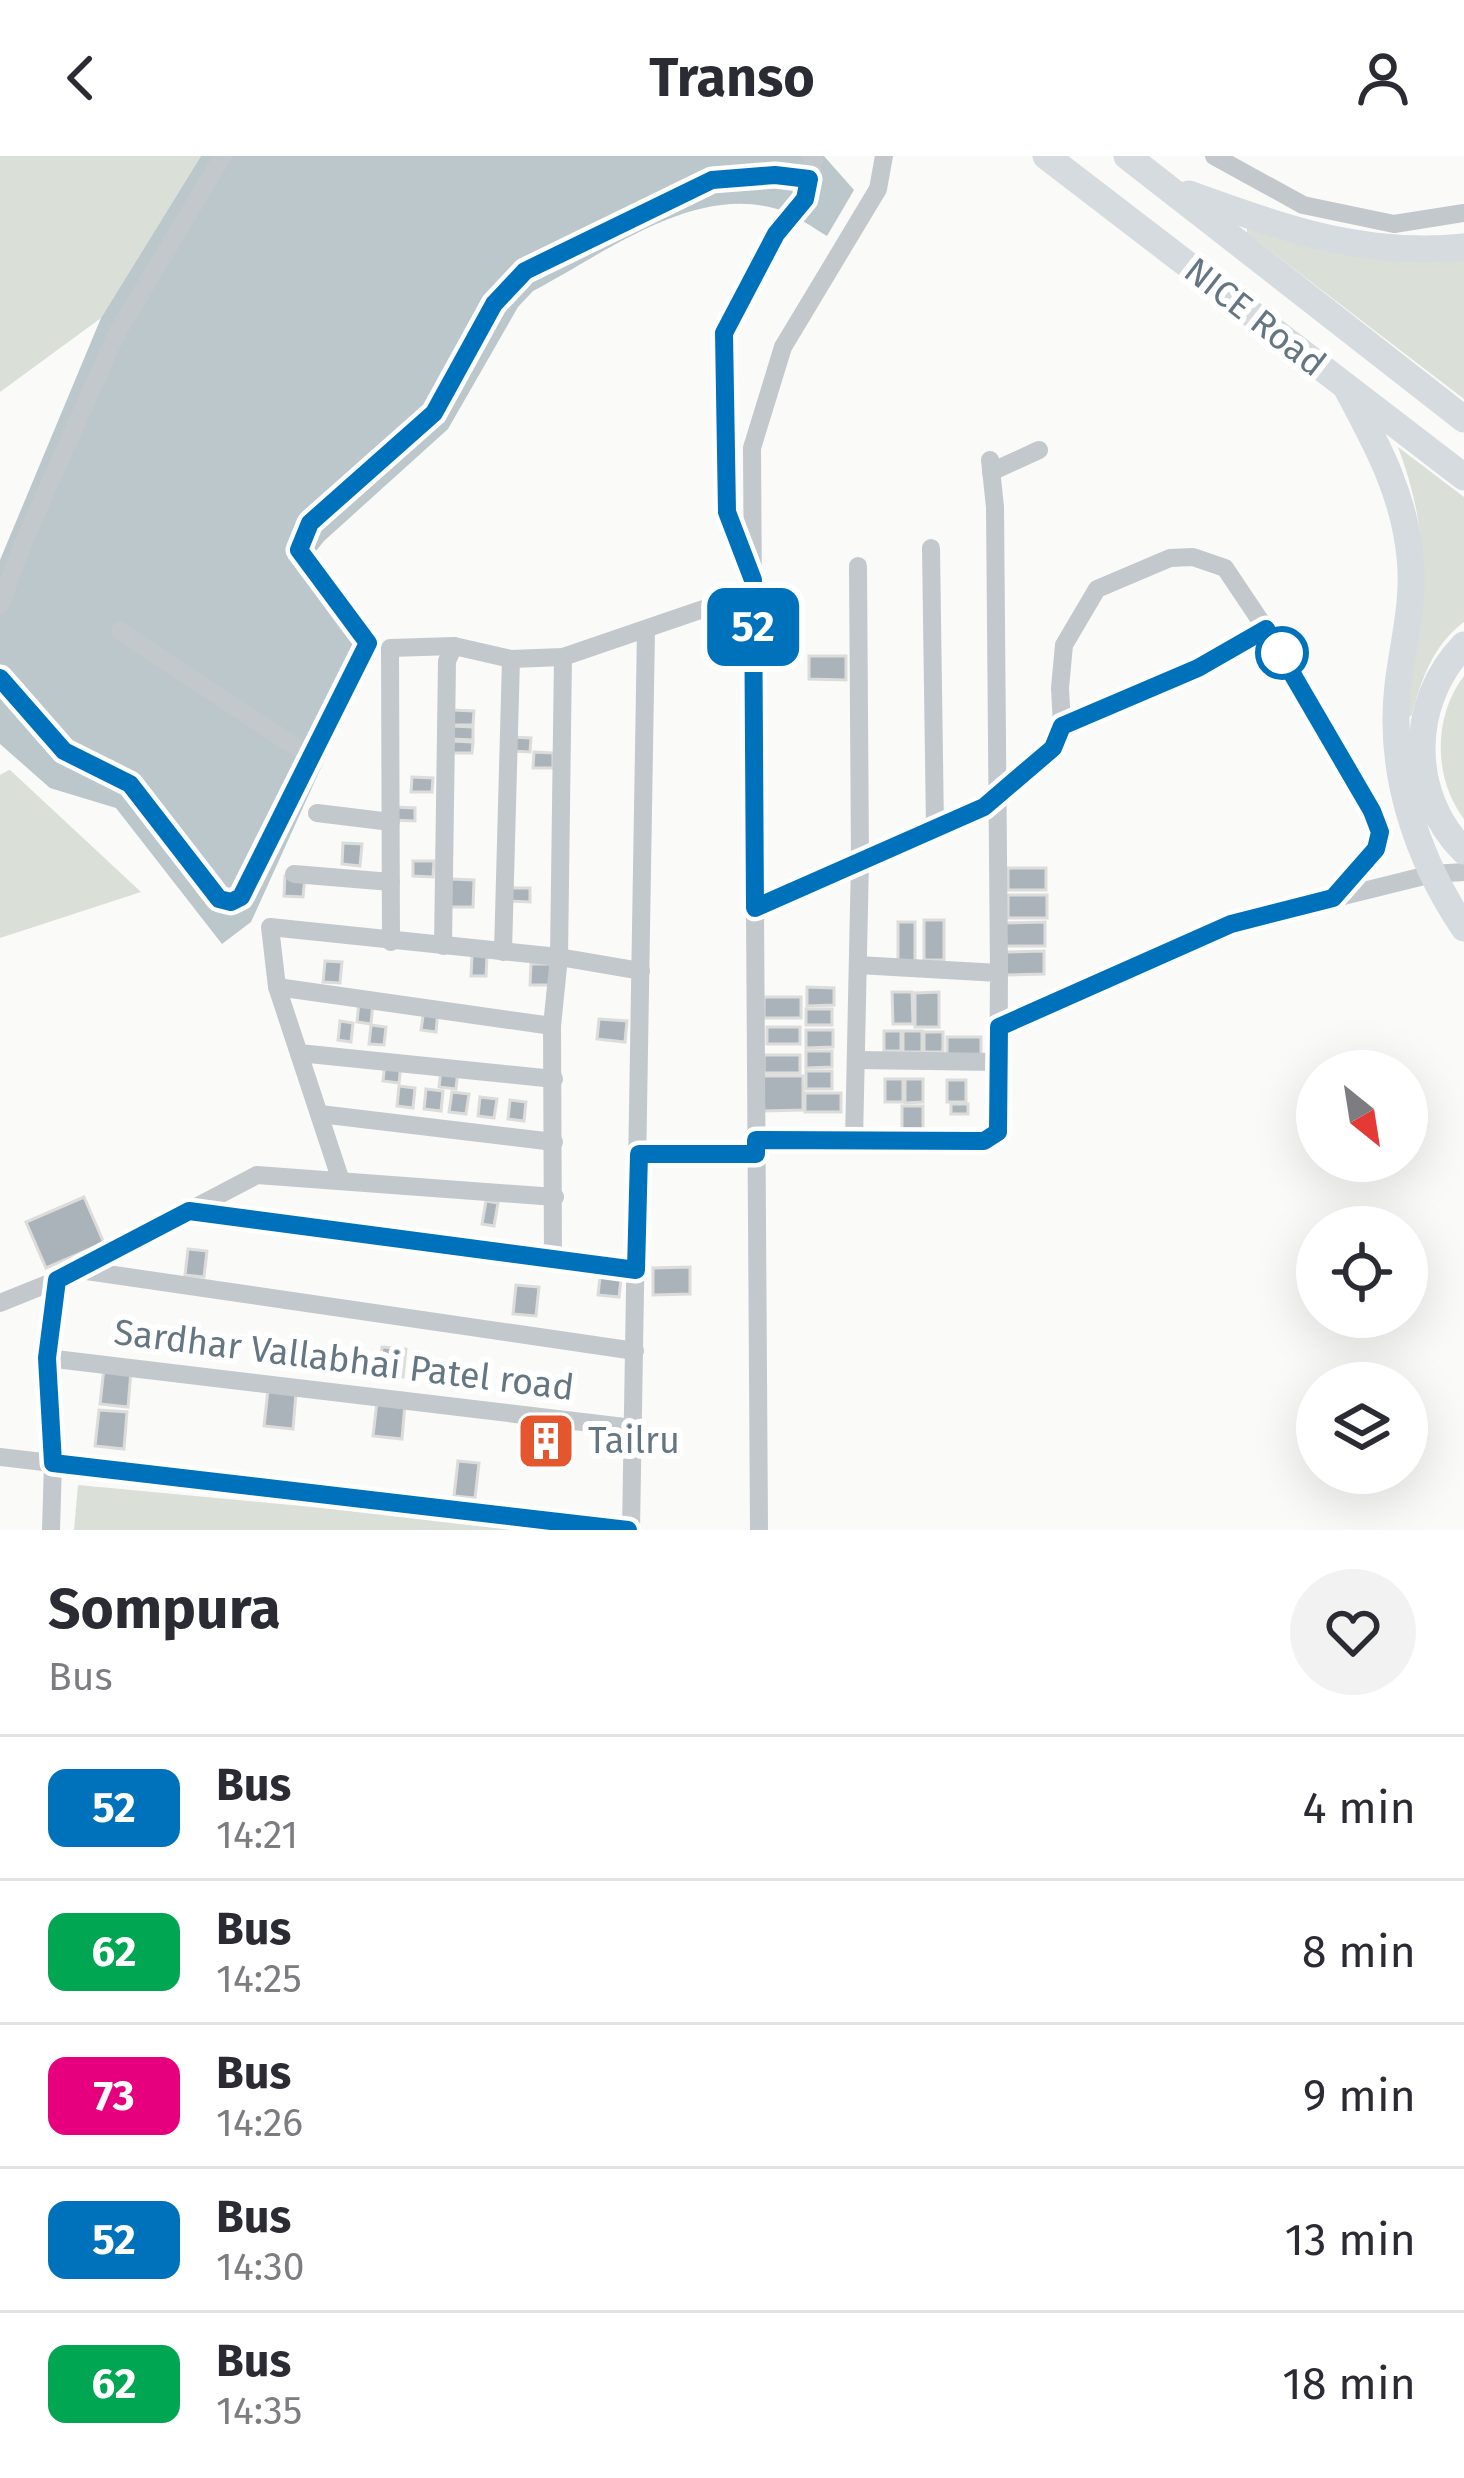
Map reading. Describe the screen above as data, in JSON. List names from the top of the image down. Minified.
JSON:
{"streets":{"highway":["NICE Road"],"street":["Sardhar Vallabhai Patel road"]},"places":{"building":["Tailru"]},"lines":["bus line 52"],"north":"bottom right","page":{"header":"Transo","on_map":"52","heading":["Sompura","Bus"],"list":[{"mark":"52","name":"Bus","note":"14:21","value":"4 min"},{"mark":"62","name":"Bus","note":"14:25","value":"8 min"},{"mark":"73","name":"Bus","note":"14:26","value":"9 min"},{"mark":"52","name":"Bus","note":"14:30","value":"13 min"},{"mark":"62","name":"Bus","note":"14:35","value":"18 min"}]}}
